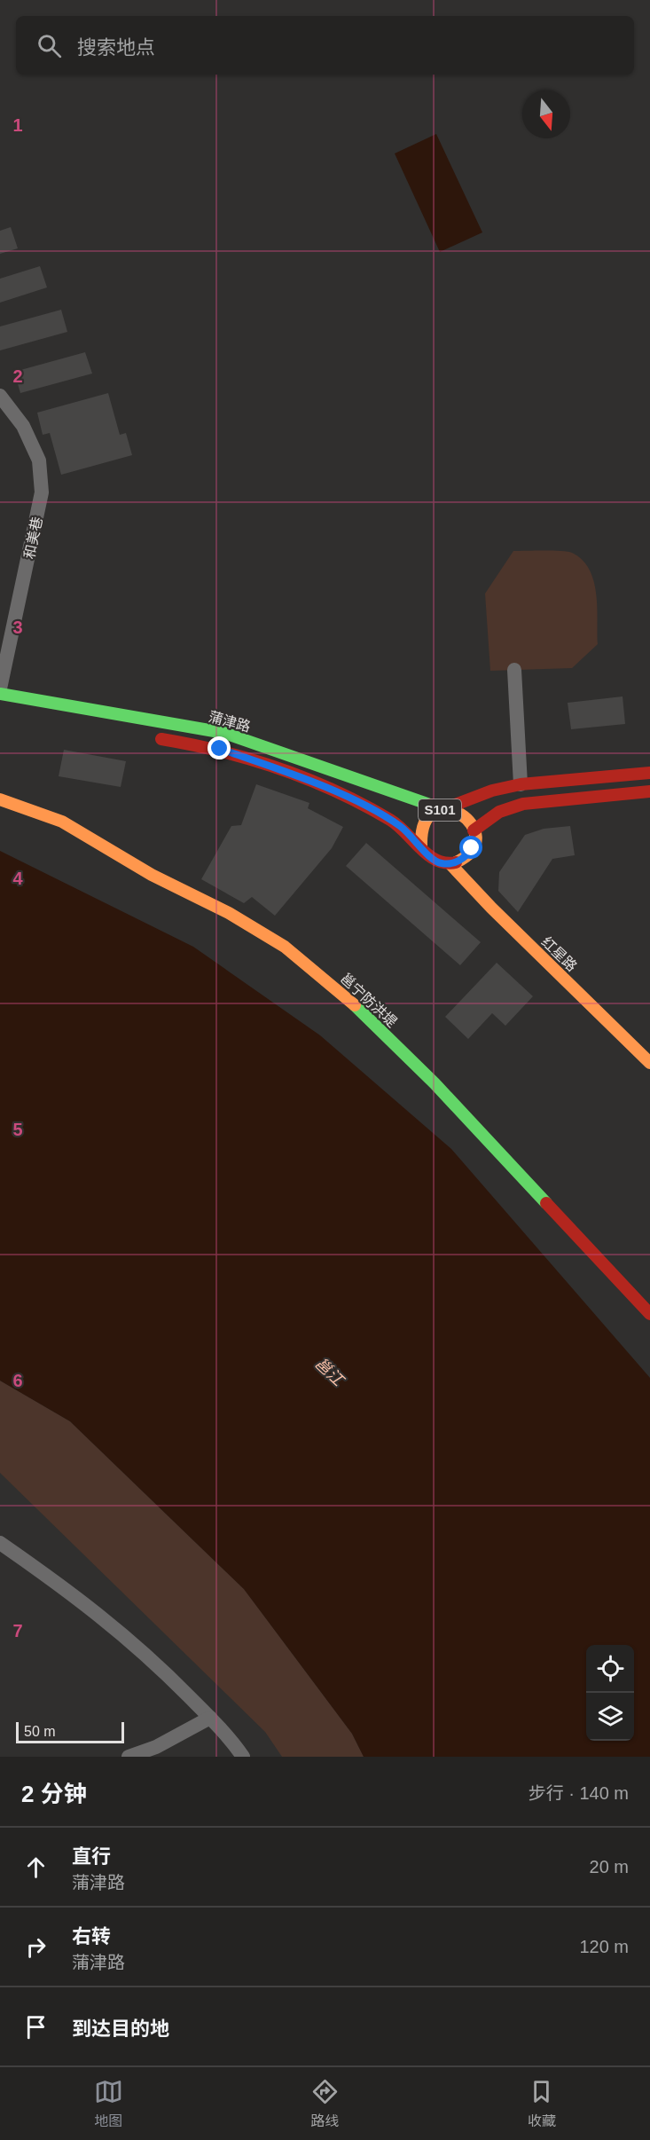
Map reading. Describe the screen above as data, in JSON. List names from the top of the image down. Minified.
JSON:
{"streets":{"main road":["蒲津路","S101","红星路","邕宁防洪堤"],"street":["和美巷"]},"crossings":[["蒲津路","S101"],["蒲津路","红星路"],["S101","红星路"]],"water":["邕江"],"scale_bar":"50 m","north":"bottom","page":{"search":"搜索地点","scale":"50 m","heading":["2 分钟","步行 · 140 m"],"list":[["直行","蒲津路","20 m"],["右转","蒲津路","120 m"],"到达目的地"],"nav":["地图","路线","收藏"]},"grid":{"rows":["1","2","3","4","5","6","7"]}}
